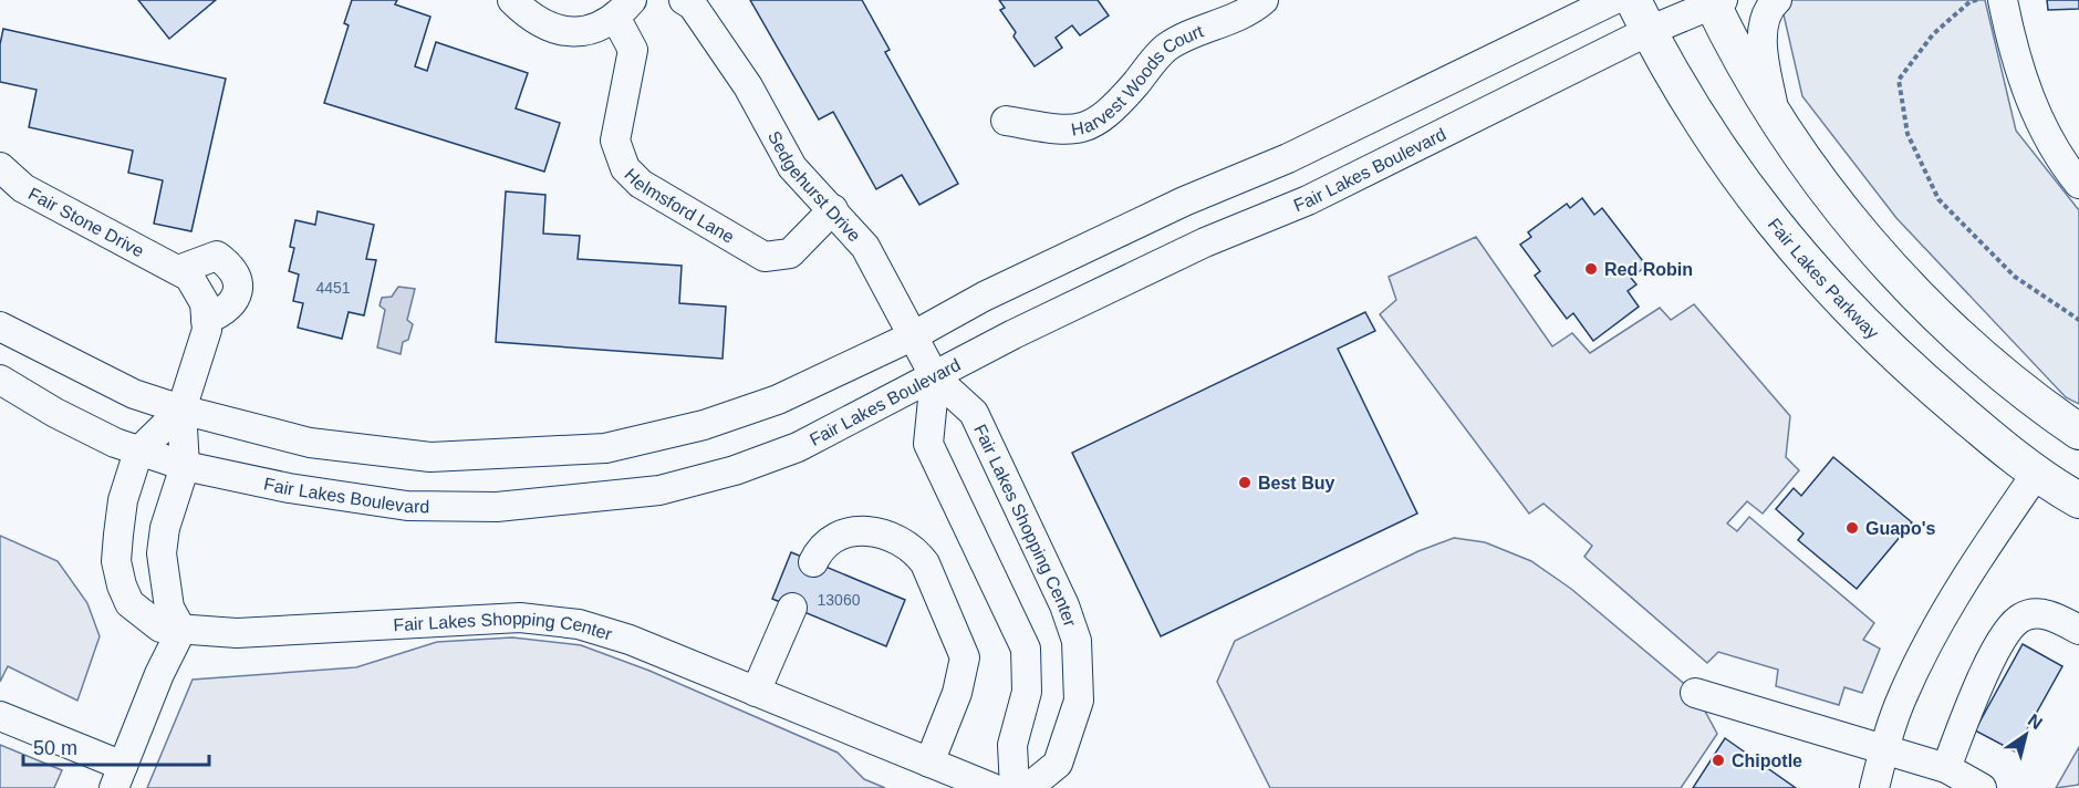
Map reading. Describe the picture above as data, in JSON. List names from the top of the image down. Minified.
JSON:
{"streets":{"main road":["Fair Lakes Parkway"],"street":["Harvest Woods Court","Fair Lakes Boulevard","Sedgehurst Drive","Helmsford Lane","Fair Stone Drive","Fair Lakes Shopping Center"]},"crossings":[["Fair Lakes Boulevard","Sedgehurst Drive"],["Fair Lakes Boulevard","Fair Stone Drive"],["Fair Lakes Boulevard","Fair Lakes Parkway"],["Fair Lakes Boulevard","Fair Lakes Shopping Center"],["Sedgehurst Drive","Helmsford Lane"],["Sedgehurst Drive","Fair Lakes Shopping Center"]],"places":["Red Robin","Best Buy","Guapo's","Chipotle"],"house_numbers":["4451","13060"],"scale_bar":"50 m","north":"top right"}
